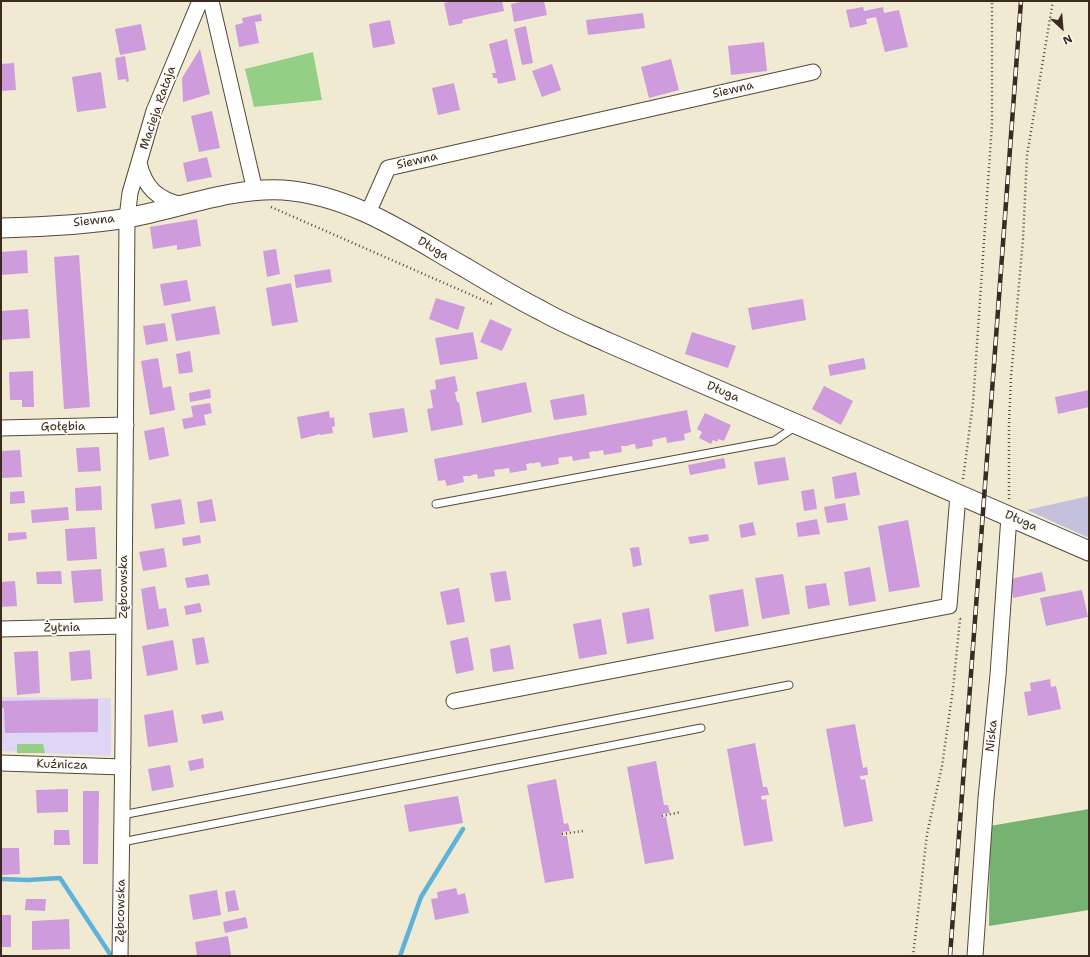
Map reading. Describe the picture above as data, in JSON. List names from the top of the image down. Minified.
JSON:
{"streets":{"street":["Siewna","Macieja Rataja","Długa","Gołębia","Zębcowska","Żytnia","Niska","Kuźnicza"]},"crossings":[["Siewna","Macieja Rataja"],["Siewna","Długa"],["Siewna","Zębcowska"],["Macieja Rataja","Zębcowska"],["Długa","Niska"],["Gołębia","Zębcowska"],["Zębcowska","Żytnia"],["Zębcowska","Kuźnicza"]],"north":"bottom right"}
